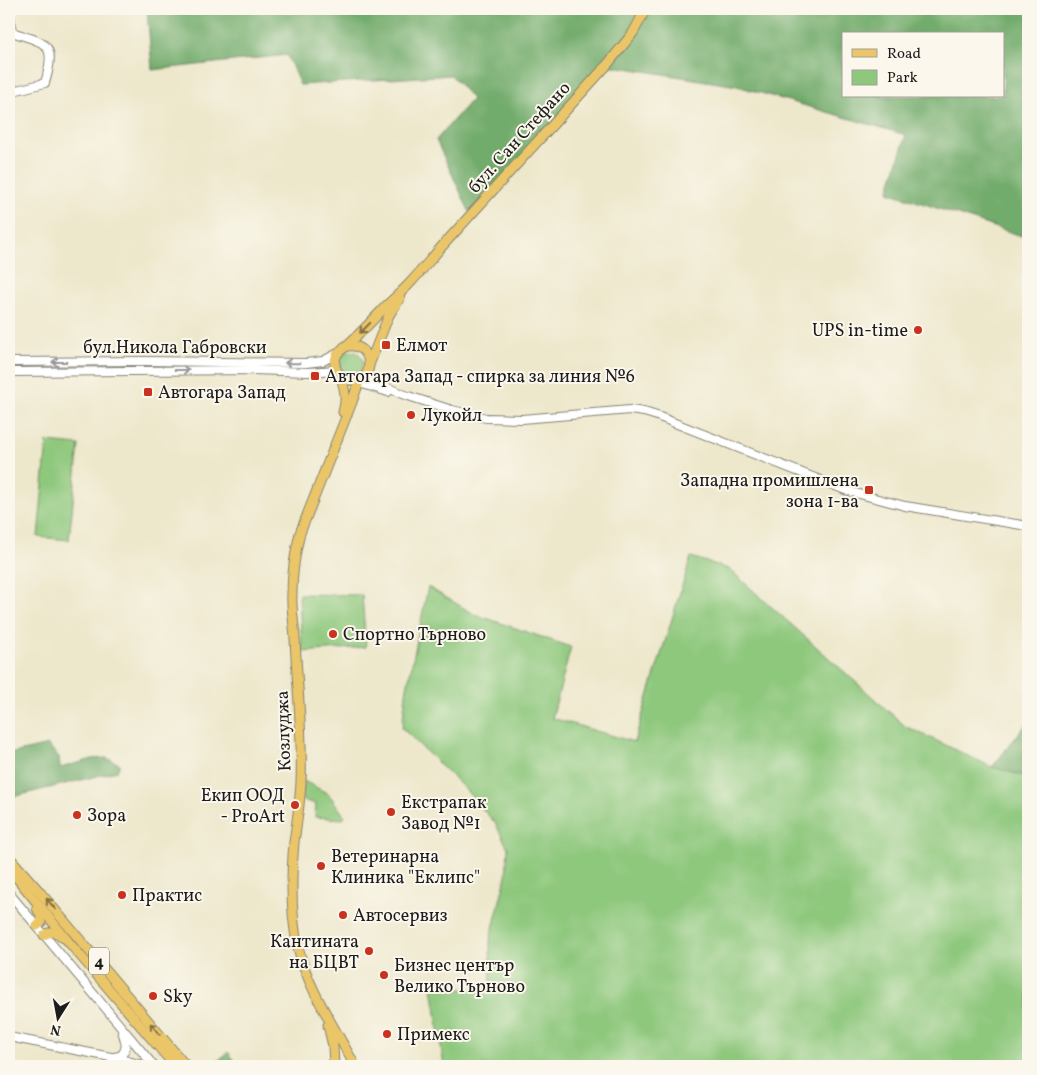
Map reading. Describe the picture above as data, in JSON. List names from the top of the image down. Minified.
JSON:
{"streets":{"main road":["бул. Сан Стефано","Козлуджа","4"],"street":["бул.Никола Габровски"]},"crossings":[["бул. Сан Стефано","бул.Никола Габровски"],["бул. Сан Стефано","Козлуджа"],["бул.Никола Габровски","Козлуджа"]],"places":{"other":["UPS in-time","Лукойл","Спортно Търново","Екип ООД - ProArt","Екстрапак Завод №1","Зора","Ветеринарна Клиника \"Еклипс\"","Практис","Автосервиз","Кантината на БЦВТ","Бизнес център Велико Търново","Sky","Примекс"],"transit":["Елмот","Автогара Запад - спирка за линия №6","Автогара Запад","Западна промишлена зона 1-ва"]},"legend":["Road","Park"],"north":"bottom"}
